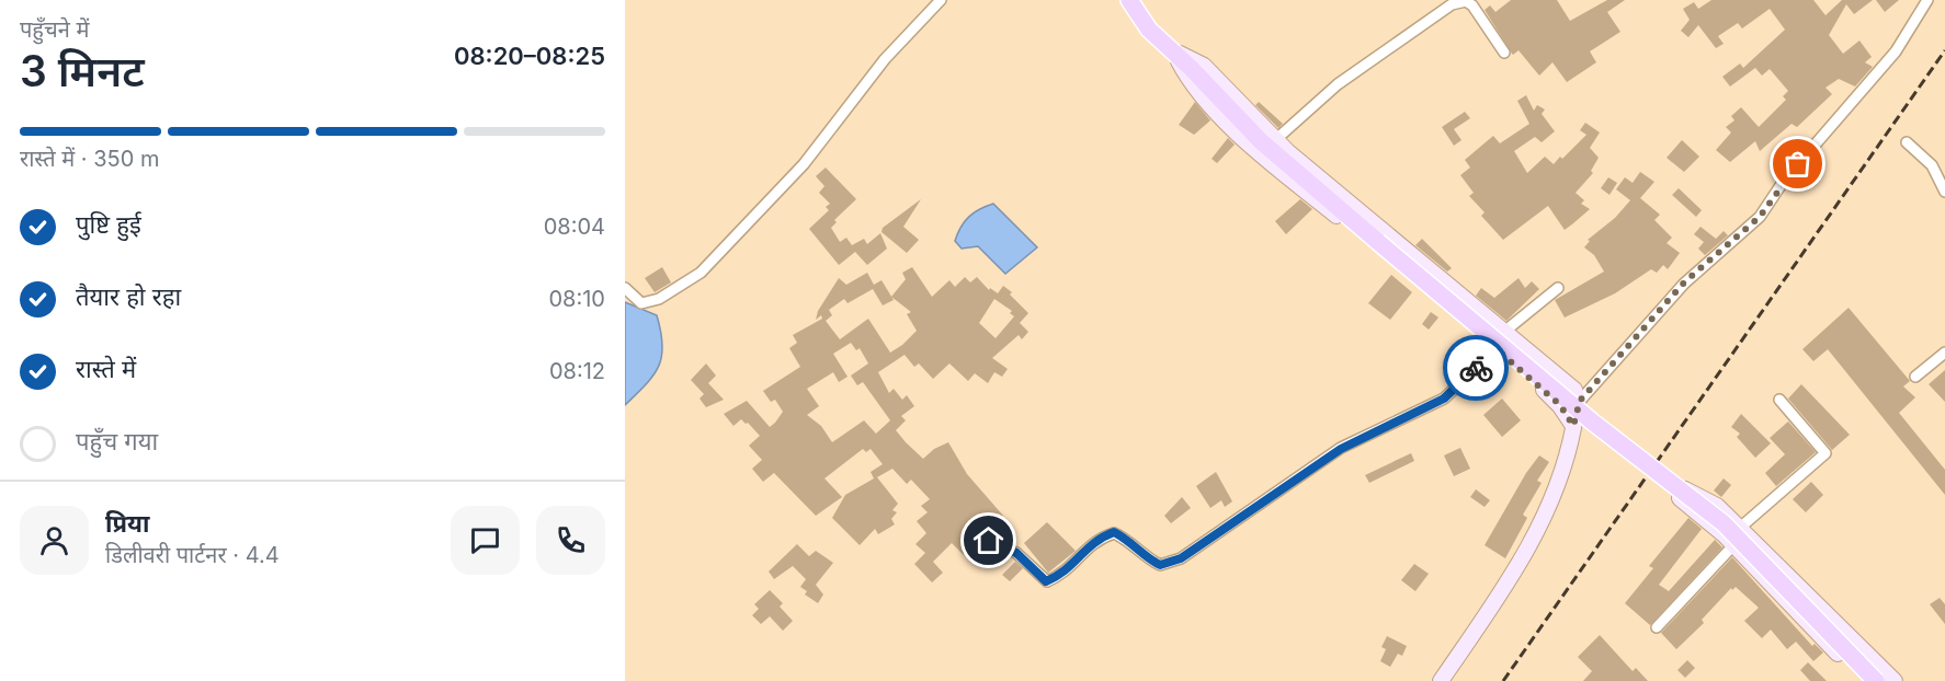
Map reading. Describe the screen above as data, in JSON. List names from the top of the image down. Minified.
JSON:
{"page":{"heading":["3 मिनट","पहुँचने में","08:20–08:25"],"panel":["प्रिया","डिलीवरी पार्टनर · 4.4"],"bar":"रास्ते में · 350 m","list":[["पुष्टि हुई","08:04"],["तैयार हो रहा","08:10"],["रास्ते में","08:12"],"पहुँच गया"]}}
